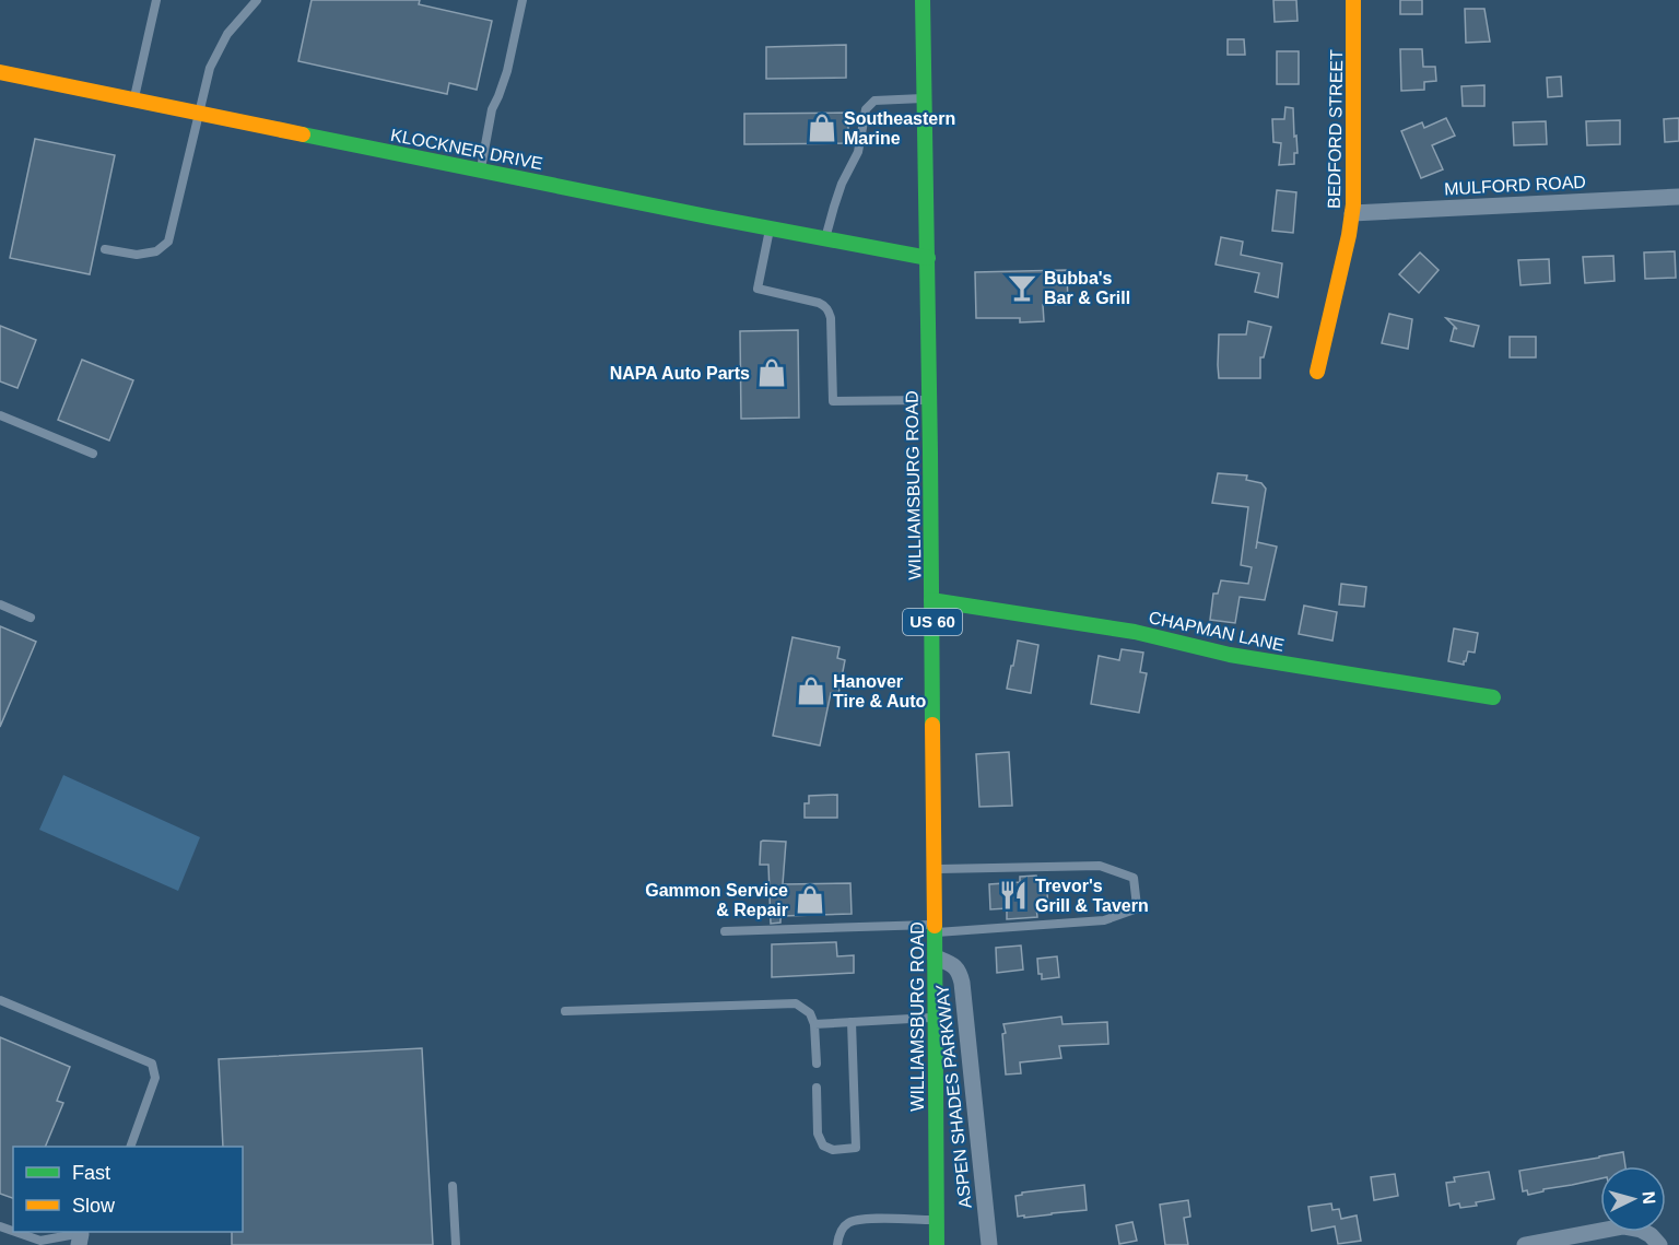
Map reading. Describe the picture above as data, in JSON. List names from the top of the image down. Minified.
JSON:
{"streets":{"street":["BEDFORD STREET","KLOCKNER DRIVE","MULFORD ROAD","WILLIAMSBURG ROAD","US 60","CHAPMAN LANE","ASPEN SHADES PARKWAY"]},"crossings":[["BEDFORD STREET","MULFORD ROAD"],["KLOCKNER DRIVE","WILLIAMSBURG ROAD"],["WILLIAMSBURG ROAD","CHAPMAN LANE"],["WILLIAMSBURG ROAD","ASPEN SHADES PARKWAY"]],"places":{"shop":["Southeastern Marine","NAPA Auto Parts","Hanover Tire & Auto","Gammon Service & Repair"],"bar":["Bubba's Bar & Grill"],"restaurant":["Trevor's Grill & Tavern"]},"legend":["Fast","Slow"],"north":"right"}
